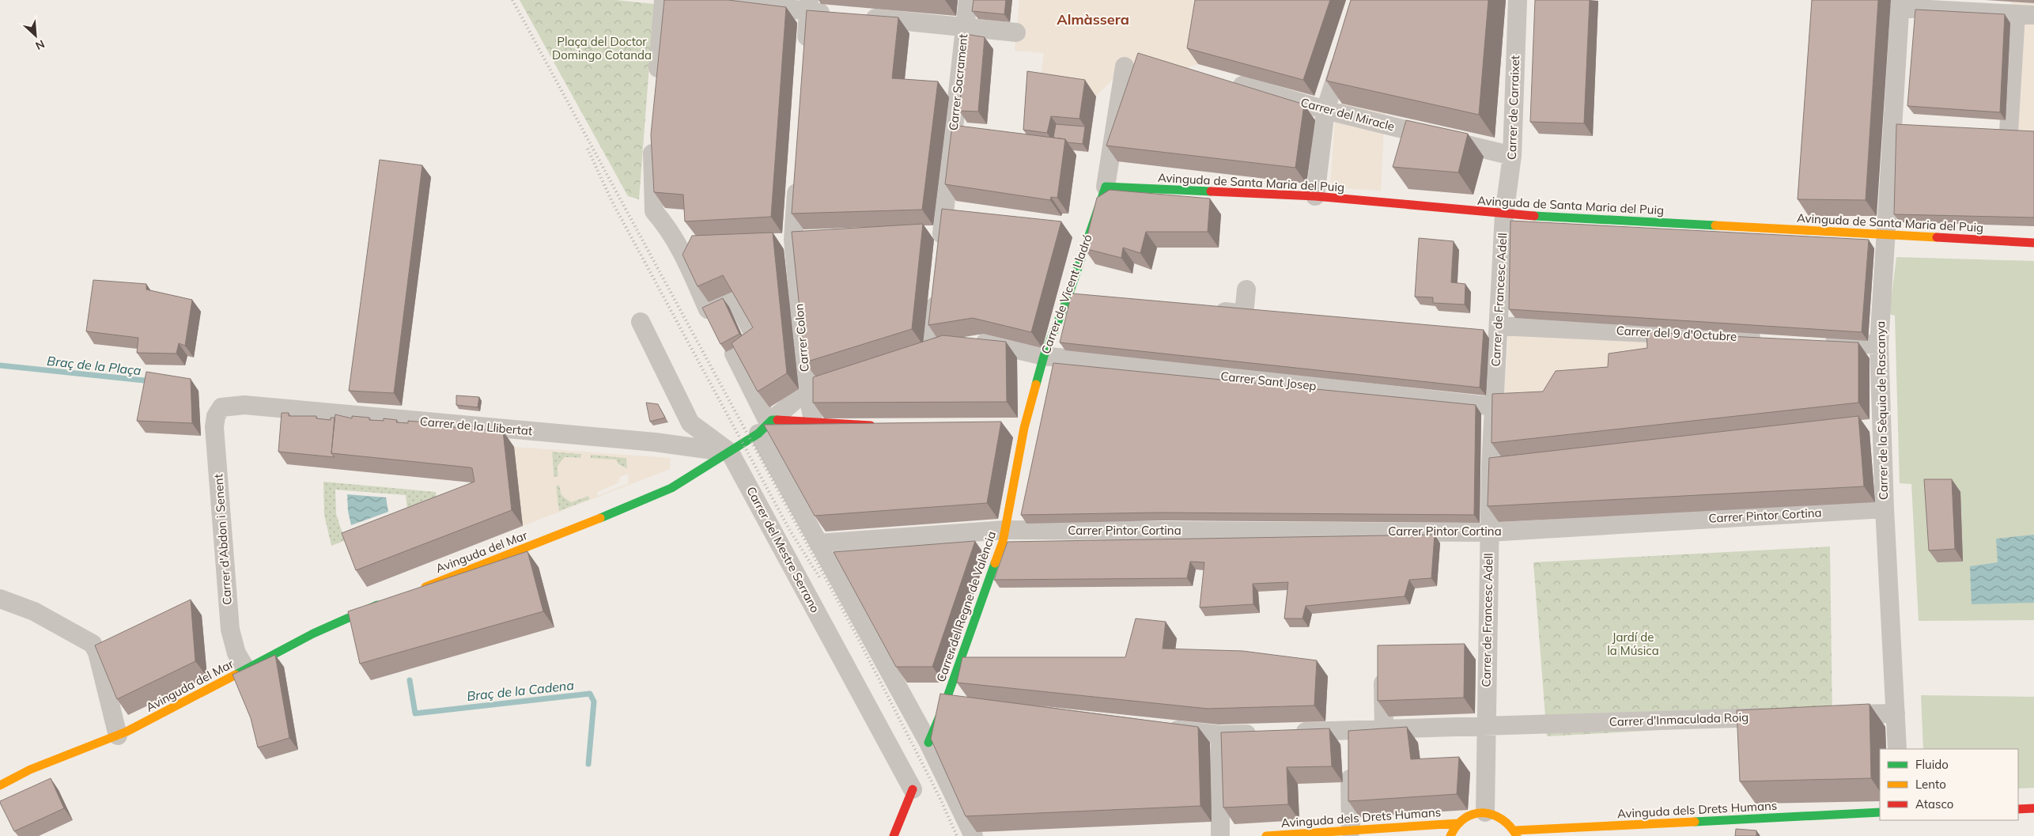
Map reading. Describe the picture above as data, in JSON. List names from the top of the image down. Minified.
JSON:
{"streets":{"street":["Carrer Sacrament","Carrer de Carraixet","Carrer del Miracle","Avinguda de Santa Maria del Puig","Carrer de Vicent Lladró","Carrer de Francesc Adell","Carrer del 9 d'Octubre","Carrer Colon","Carrer Sant Josep","Carrer de la Sèquia de Rascanya","Carrer de la Llibertat","Carrer Pintor Cortina","Carrer d'Abdon i Senent","Carrer del Mestre Serrano","Avinguda del Mar","Carrer del Regne de València","Carrer d'Inmaculada Roig","Avinguda dels Drets Humans"]},"crossings":[["Carrer de Carraixet","Carrer del Miracle"],["Carrer de Carraixet","Avinguda de Santa Maria del Puig"],["Carrer de Carraixet","Carrer de Francesc Adell"],["Avinguda de Santa Maria del Puig","Carrer de Vicent Lladró"],["Avinguda de Santa Maria del Puig","Carrer de Francesc Adell"],["Avinguda de Santa Maria del Puig","Carrer de la Sèquia de Rascanya"],["Carrer de Vicent Lladró","Carrer Sant Josep"],["Carrer de Vicent Lladró","Carrer del Regne de València"],["Carrer de Francesc Adell","Carrer del 9 d'Octubre"],["Carrer de Francesc Adell","Carrer Sant Josep"],["Carrer de Francesc Adell","Carrer Pintor Cortina"],["Carrer de Francesc Adell","Carrer d'Inmaculada Roig"],["Carrer de la Sèquia de Rascanya","Carrer Pintor Cortina"],["Carrer de la Llibertat","Carrer d'Abdon i Senent"],["Carrer de la Llibertat","Carrer del Mestre Serrano"],["Carrer de la Llibertat","Avinguda del Mar"],["Carrer Pintor Cortina","Carrer del Regne de València"],["Carrer d'Abdon i Senent","Avinguda del Mar"],["Carrer del Mestre Serrano","Avinguda del Mar"]],"districts":["Almàssera"],"water":["Braç de la Plaça","Braç de la Cadena"],"parks":["Plaça del Doctor Domingo Cotanda","Jardí de la Música"],"legend":["Fluido","Lento","Atasco"],"north":"bottom right"}
